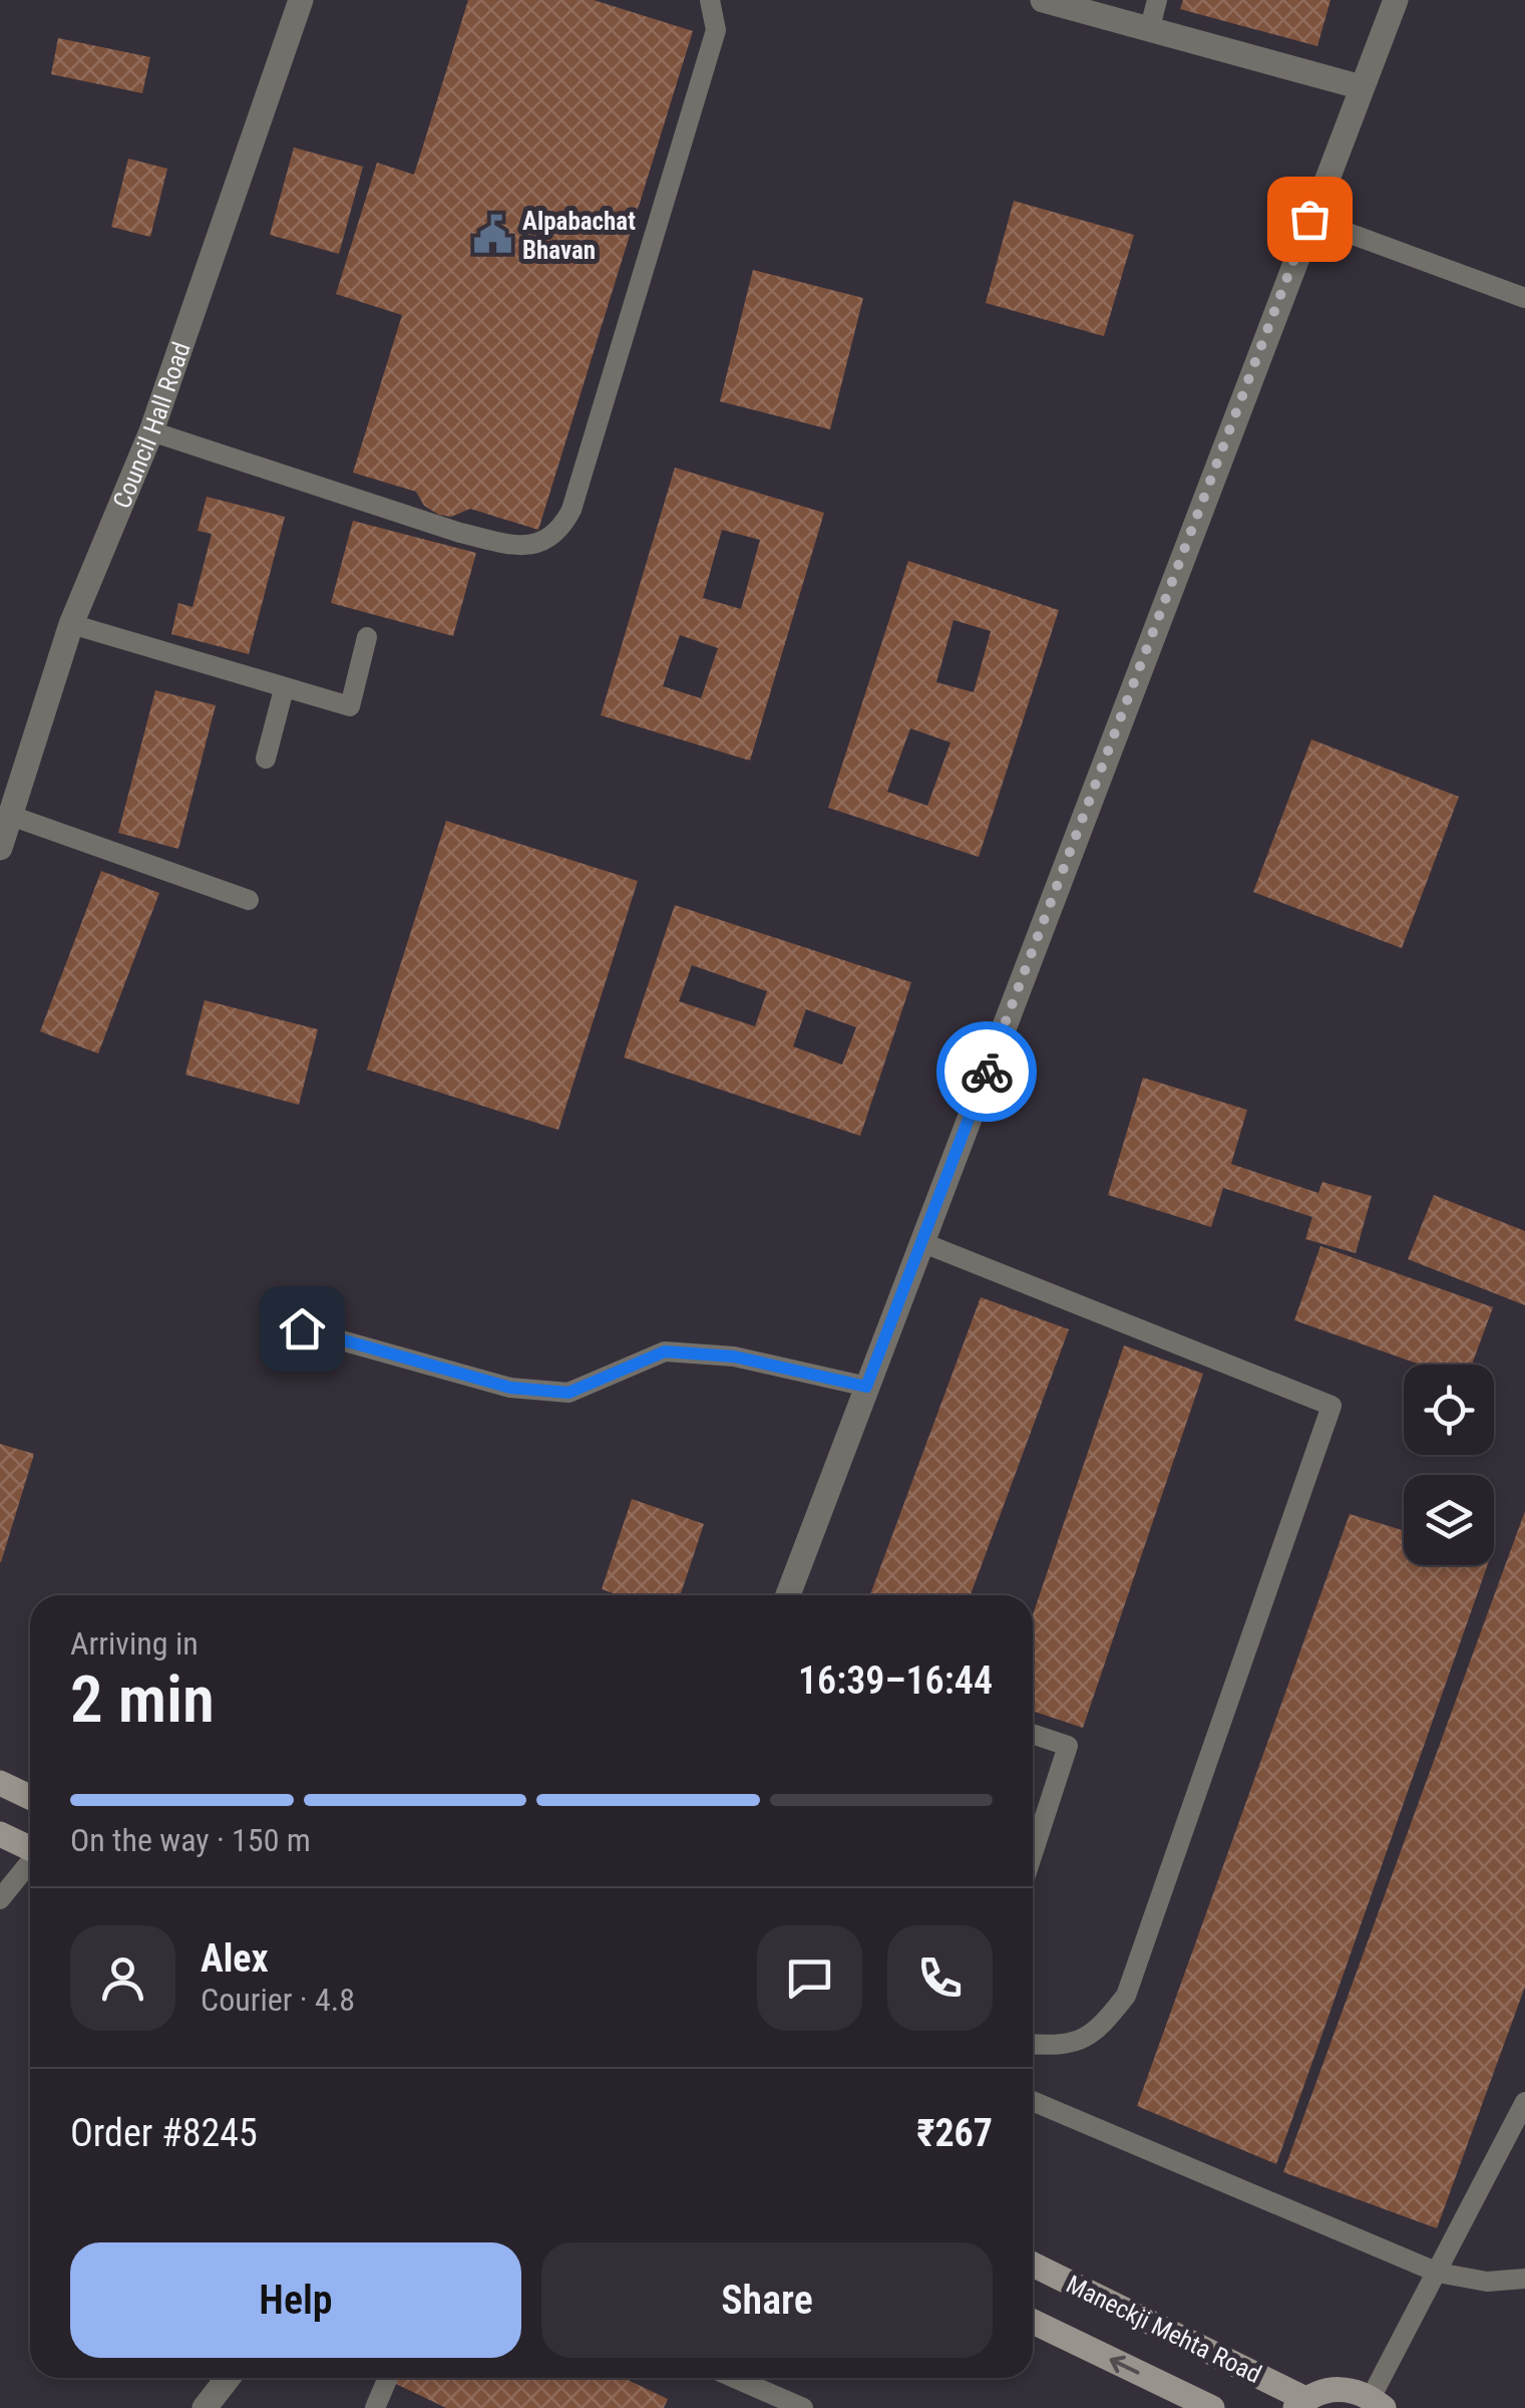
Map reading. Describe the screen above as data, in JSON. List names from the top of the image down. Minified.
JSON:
{"streets":{"main road":["Maneckji Mehta Road"],"street":["Council Hall Road"]},"places":{"public building":["Alpabachat Bhavan"]},"page":{"heading":["2 min","Arriving in","16:39–16:44"],"panel":["Alex","Courier · 4.8","Order #8245","₹267"],"bar":"On the way · 150 m","buttons":["Help","Share"]}}
